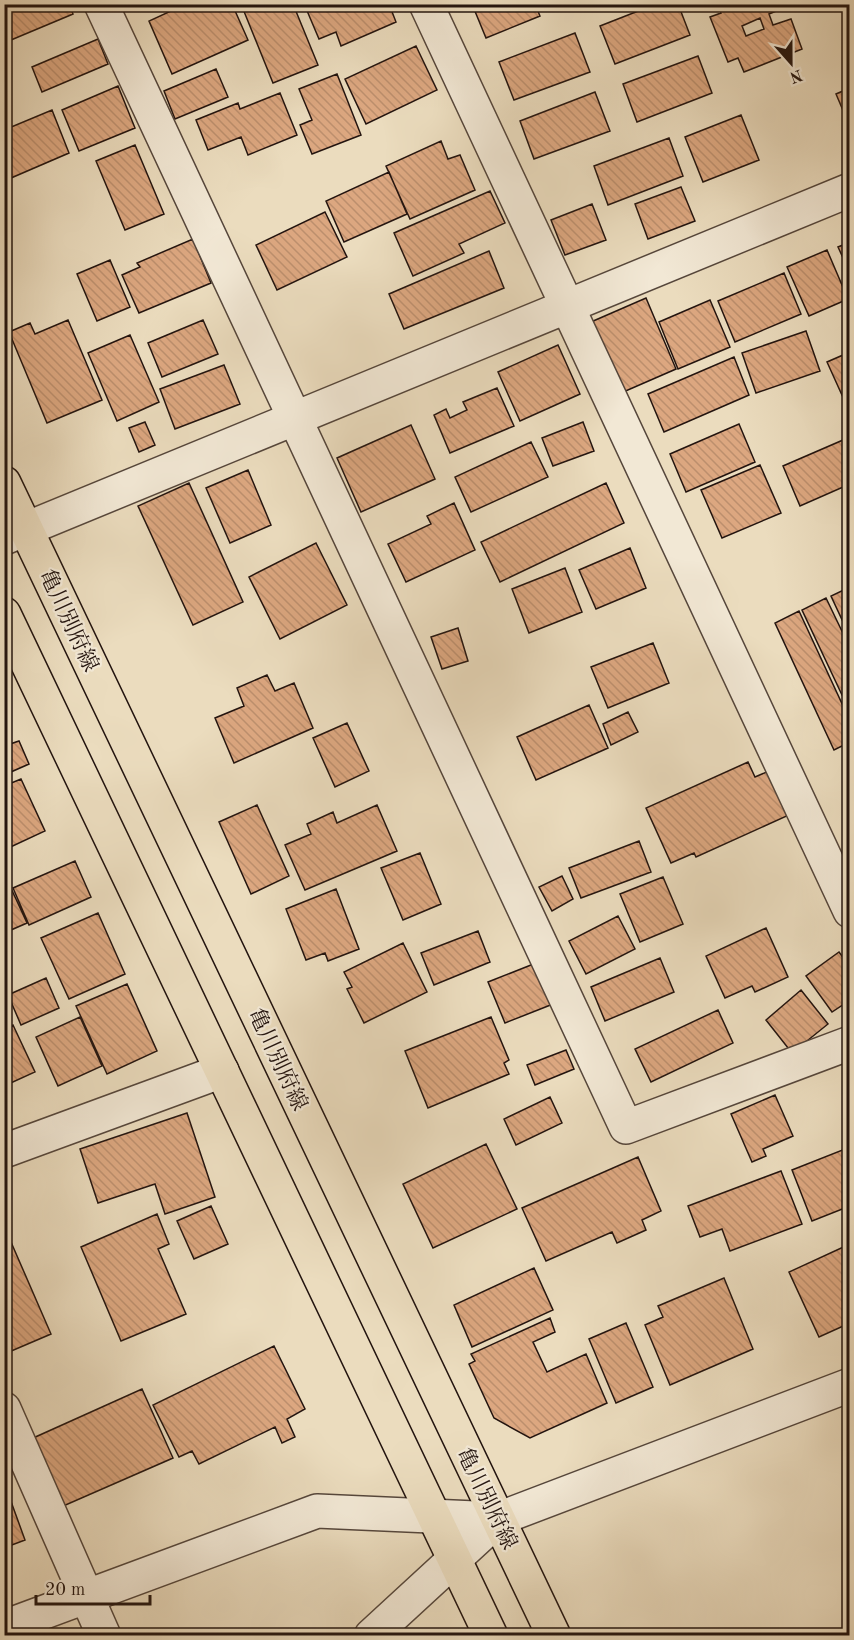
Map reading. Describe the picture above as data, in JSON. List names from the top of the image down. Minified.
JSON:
{"streets":{"main road":["亀川別府線"]},"scale_bar":"20 m","north":"bottom"}
